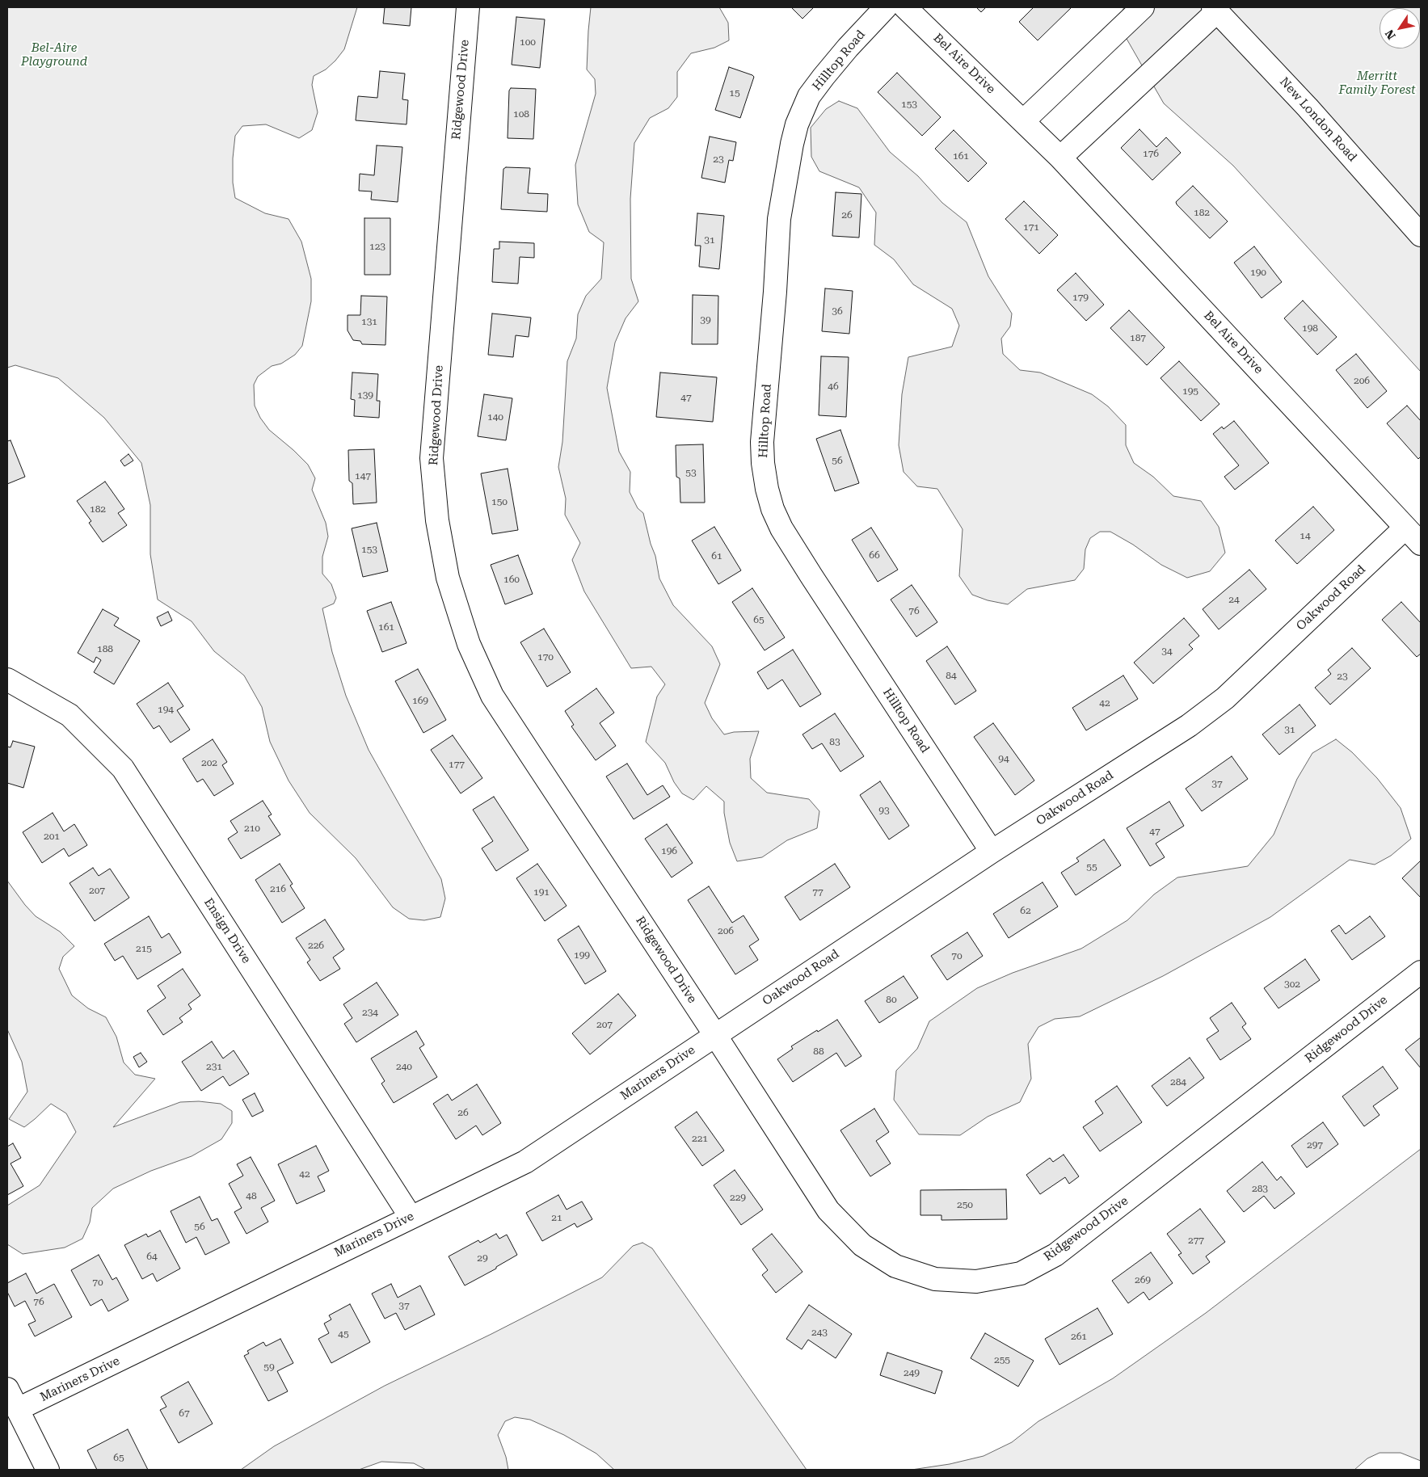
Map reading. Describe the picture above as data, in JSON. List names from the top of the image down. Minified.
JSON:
{"streets":{"street":["Hilltop Road","Bel Aire Drive","Ridgewood Drive","New London Road","Oakwood Road","Ensign Drive","Mariners Drive"]},"crossings":[["Hilltop Road","Oakwood Road"],["Bel Aire Drive","Oakwood Road"],["Ridgewood Drive","Oakwood Road"],["Ridgewood Drive","Mariners Drive"],["Oakwood Road","Mariners Drive"],["Ensign Drive","Mariners Drive"]],"parks":["Bel-Aire Playground","Merritt Family Forest"],"house_numbers":["100","15","153","108","176","161","23","182","26","171","31","123","190","179","36","39","131","198","187","206","46","195","139","47","140","56","53","147","150","182","14","153","66","61","160","24","76","65","161","188","34","170","84","23","169","42","194","31","83","94","202","177","37","93","210","47","201","196","55","216","207","191","77","62","206","226","215","199","70","302","80","234","207","88","231","240","284","26","221","297","42","283","48","229","250","21","56","277","64","29","269","70","76","37","243","45","261","255","59","249","67","65"],"north":"bottom left"}
